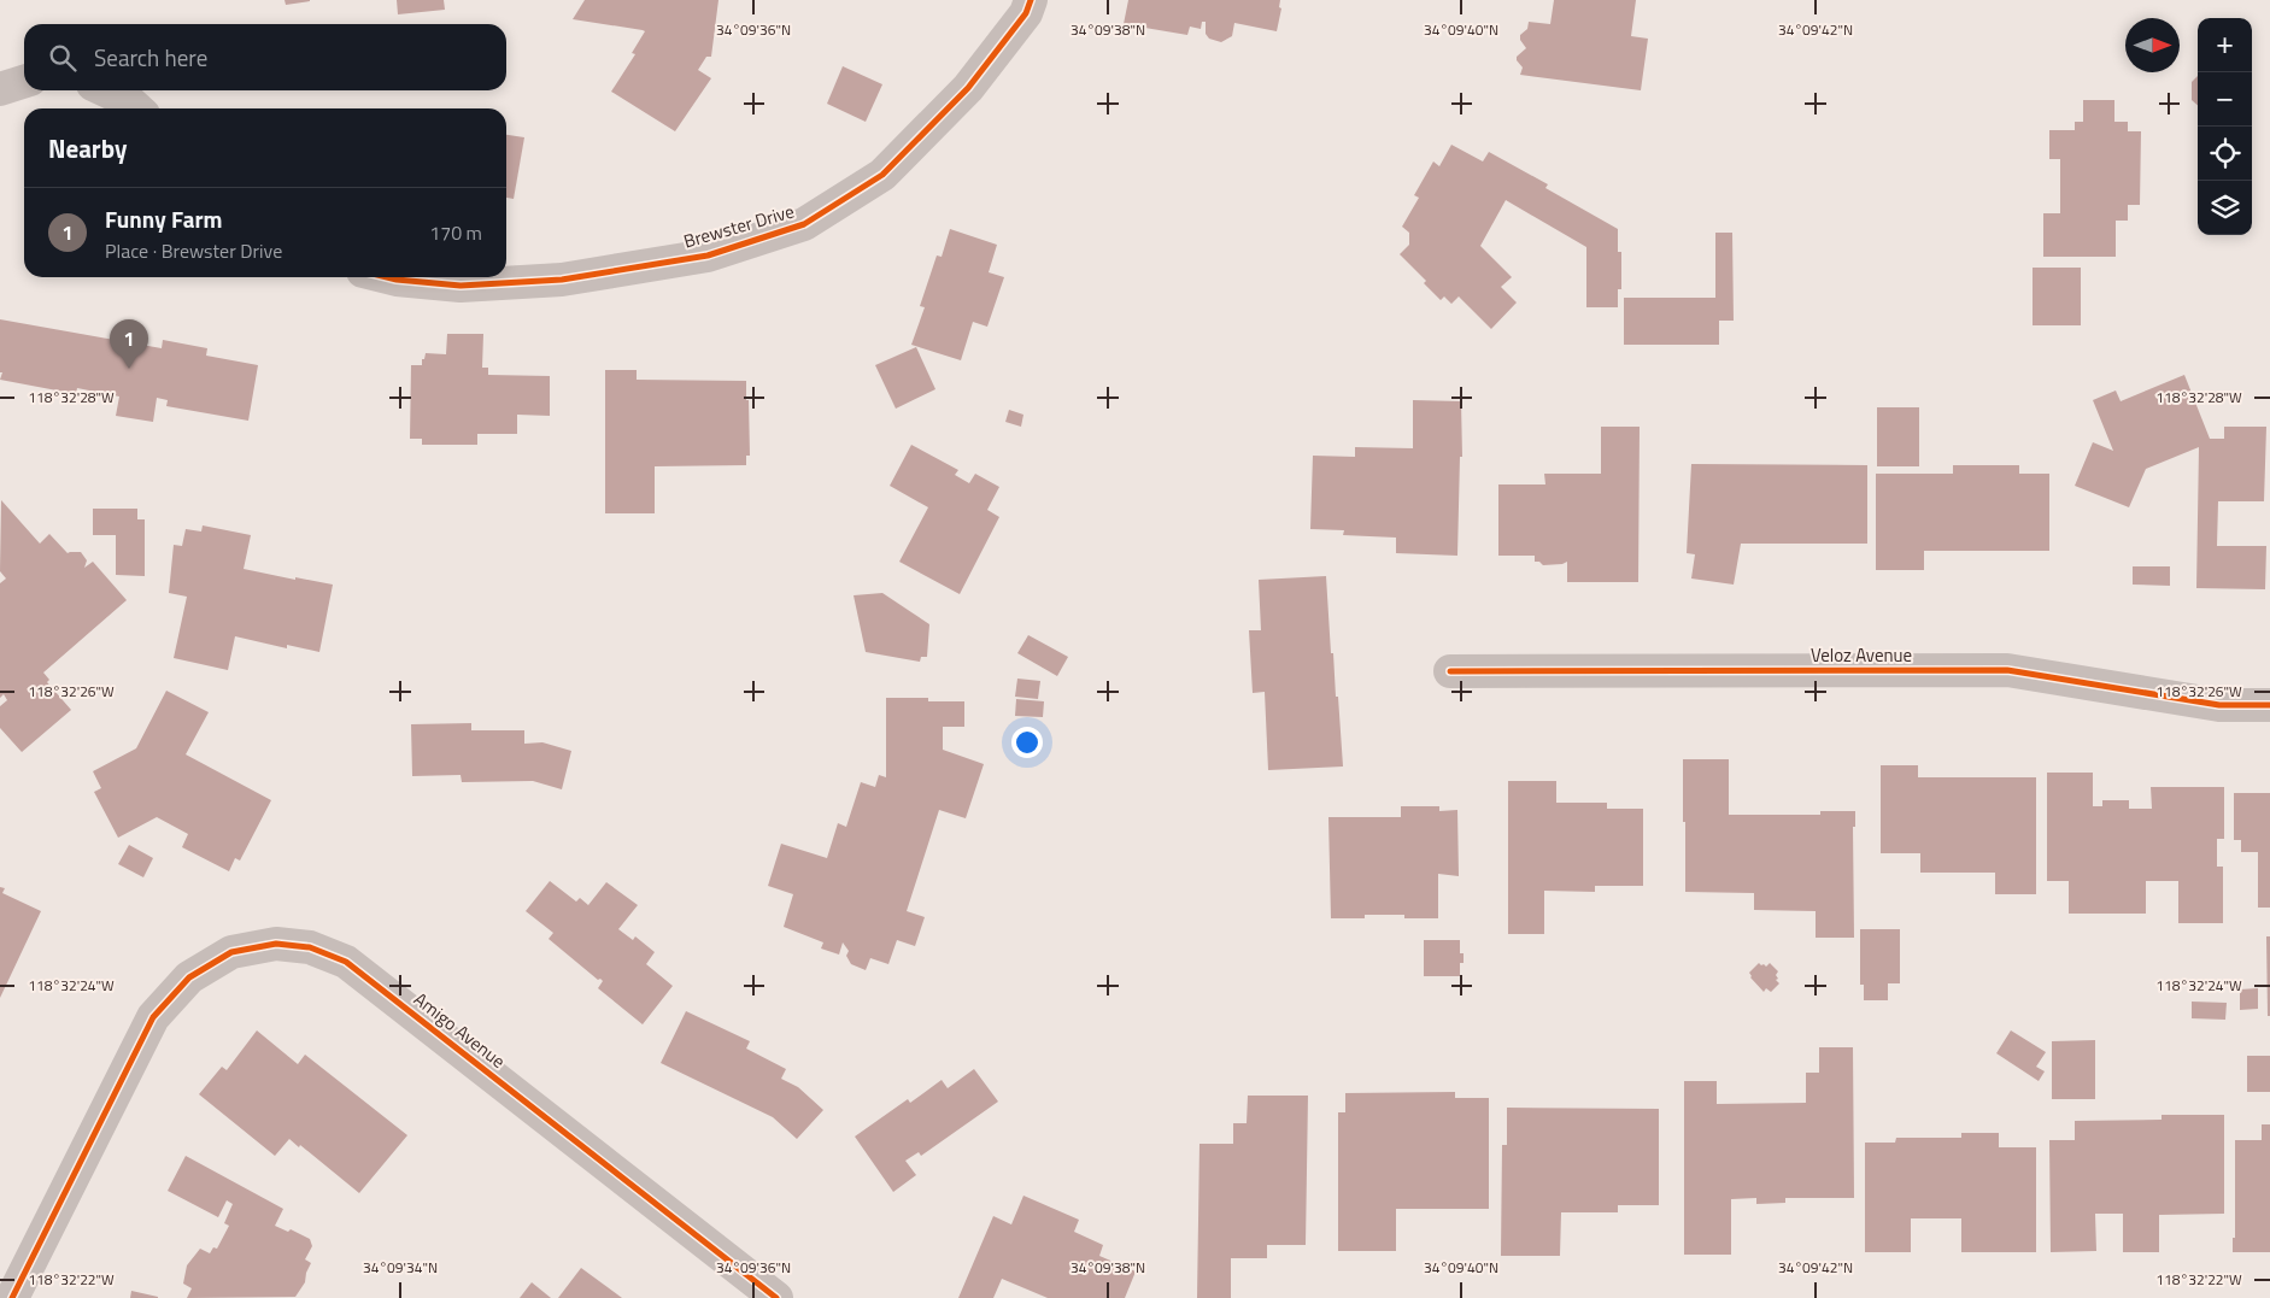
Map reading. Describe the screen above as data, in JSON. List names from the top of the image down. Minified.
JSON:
{"streets":{"street":["Brewster Drive","Veloz Avenue","Amigo Avenue"]},"north":"right","page":{"map_buttons":["+","−"],"search":"Search here","heading":"Nearby","list":[{"mark":"1","name":"Funny Farm","note":"Place · Brewster Drive","value":"170 m"}],"pins":"1"},"coordinates":["34°09'36\"N","34°09'38\"N","34°09'40\"N","34°09'42\"N","118°32'28\"W","118°32'26\"W","118°32'24\"W","34°09'34\"N","118°32'22\"W"]}
